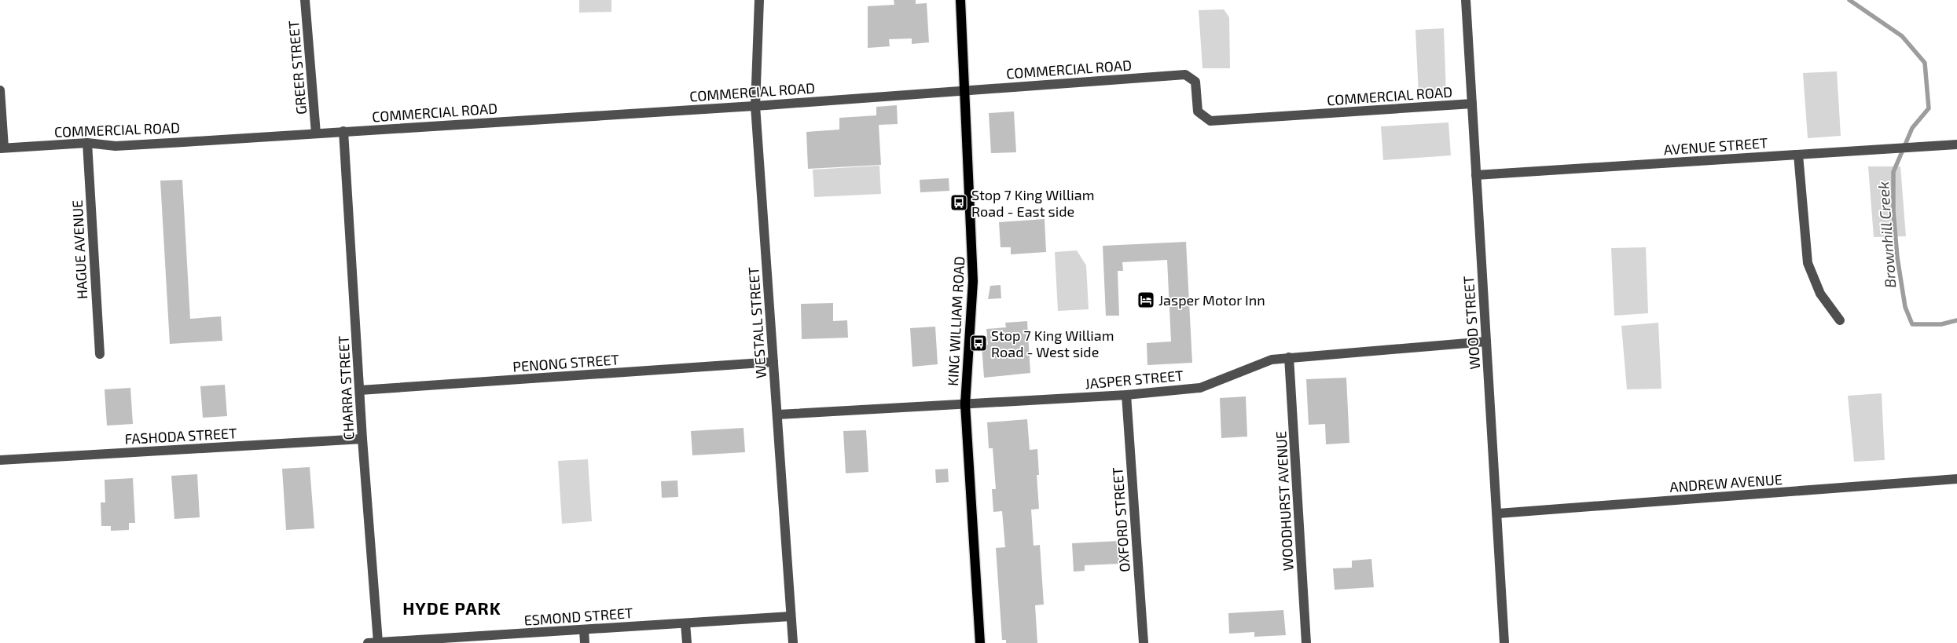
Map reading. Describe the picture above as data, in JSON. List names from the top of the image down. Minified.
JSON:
{"streets":{"main road":["KING WILLIAM ROAD"],"street":["GREER STREET","COMMERCIAL ROAD","AVENUE STREET","HAGUE AVENUE","WESTALL STREET","WOOD STREET","PENONG STREET","JASPER STREET","CHARRA STREET","FASHODA STREET","ANDREW AVENUE","WOODHURST AVENUE","OXFORD STREET","ESMOND STREET"]},"crossings":[["GREER STREET","COMMERCIAL ROAD"],["COMMERCIAL ROAD","HAGUE AVENUE"],["COMMERCIAL ROAD","KING WILLIAM ROAD"],["COMMERCIAL ROAD","WESTALL STREET"],["COMMERCIAL ROAD","WOOD STREET"],["COMMERCIAL ROAD","CHARRA STREET"],["AVENUE STREET","WOOD STREET"],["KING WILLIAM ROAD","JASPER STREET"],["WESTALL STREET","PENONG STREET"],["WESTALL STREET","JASPER STREET"],["WESTALL STREET","ESMOND STREET"],["WOOD STREET","JASPER STREET"],["WOOD STREET","ANDREW AVENUE"],["PENONG STREET","CHARRA STREET"],["JASPER STREET","WOODHURST AVENUE"],["JASPER STREET","OXFORD STREET"],["CHARRA STREET","FASHODA STREET"],["CHARRA STREET","ESMOND STREET"]],"districts":["HYDE PARK"],"water":["Brownhill Creek"],"places":{"bus stop":["Stop 7 King William Road - East side","Stop 7 King William Road - West side"],"hotel":["Jasper Motor Inn"]}}
